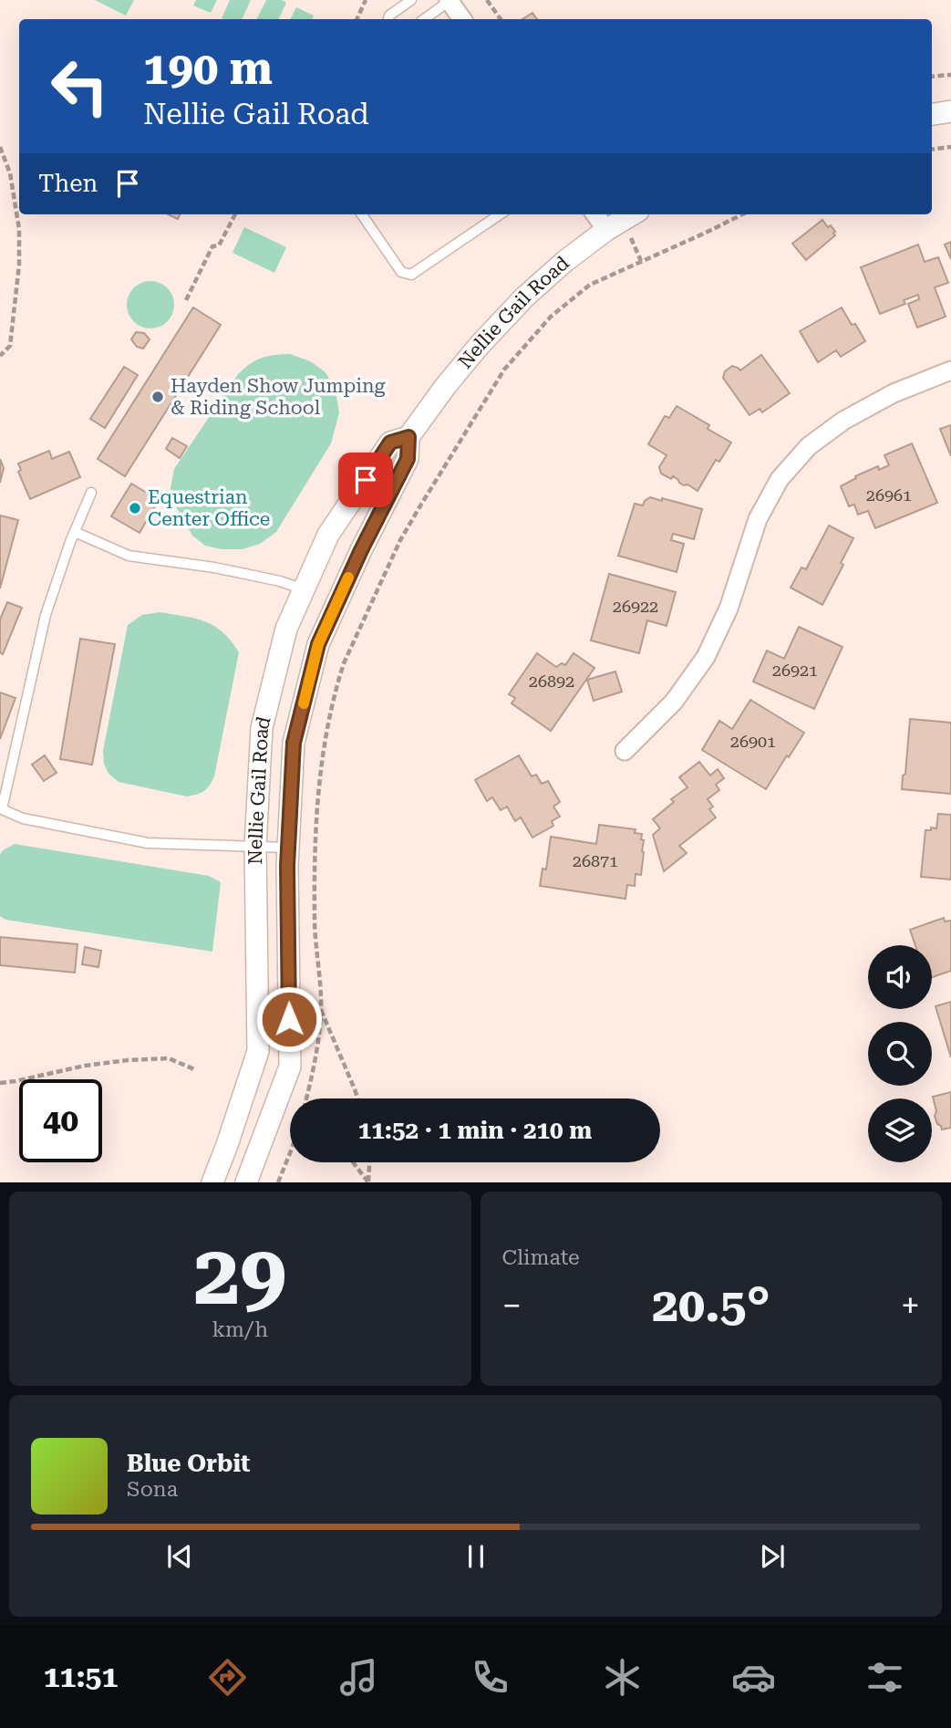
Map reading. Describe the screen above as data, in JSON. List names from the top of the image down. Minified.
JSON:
{"streets":{"street":["Nellie Gail Road"]},"places":["Hayden Show Jumping & Riding School","Equestrian Center Office"],"house_numbers":["26961","26922","26921","26892","26901","26871"],"page":{"turn":["190 m","Nellie Gail Road"],"then":"Then","limit":"40","trip":"11:52 · 1 min · 210 m","tile":[["29","km/h"],"Climate"],"heat":["−","20.5°","+"],"song":["Blue Orbit","Sona"],"tabs":"11:51"}}
